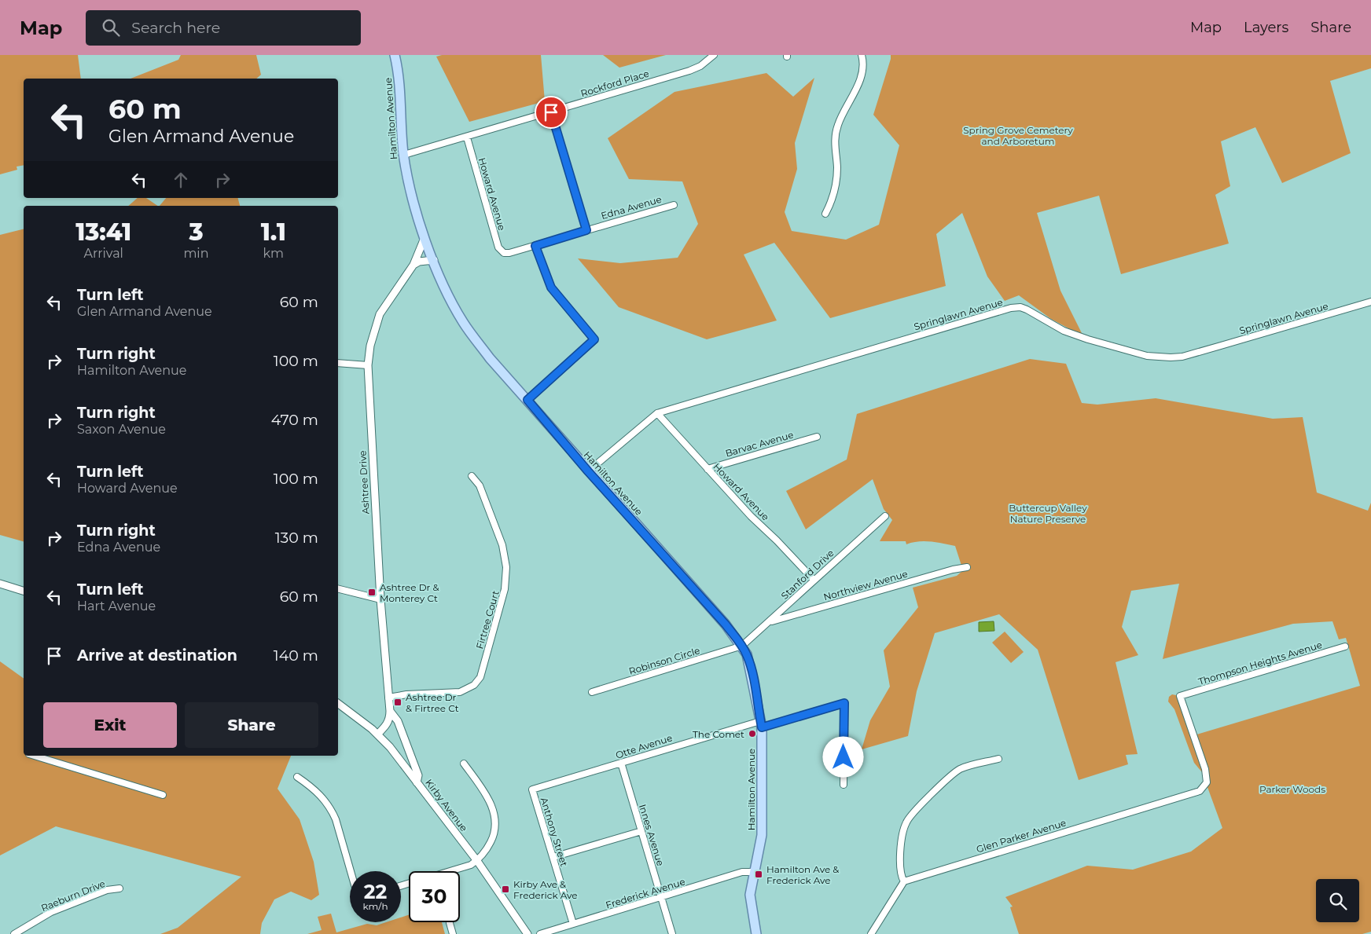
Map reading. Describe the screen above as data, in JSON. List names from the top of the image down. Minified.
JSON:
{"streets":{"main road":["Hamilton Avenue"],"street":["Rockford Place","Howard Avenue","Edna Avenue","Springlawn Avenue","Barvac Avenue","Ashtree Drive","Stanford Drive","Northview Avenue","Firtree Court","Robinson Circle","Thompson Heights Avenue","Otte Avenue","Kirby Avenue","Anthony Street","Innes Avenue","Glen Parker Avenue","Frederick Avenue","Raeburn Drive"]},"crossings":[["Rockford Place","Hamilton Avenue"],["Rockford Place","Howard Avenue"],["Hamilton Avenue","Springlawn Avenue"],["Hamilton Avenue","Ashtree Drive"],["Hamilton Avenue","Stanford Drive"],["Hamilton Avenue","Robinson Circle"],["Hamilton Avenue","Otte Avenue"],["Hamilton Avenue","Frederick Avenue"],["Howard Avenue","Edna Avenue"],["Howard Avenue","Springlawn Avenue"],["Howard Avenue","Barvac Avenue"],["Howard Avenue","Stanford Drive"],["Ashtree Drive","Firtree Court"],["Ashtree Drive","Kirby Avenue"],["Stanford Drive","Northview Avenue"],["Stanford Drive","Robinson Circle"],["Thompson Heights Avenue","Glen Parker Avenue"],["Otte Avenue","Anthony Street"],["Otte Avenue","Innes Avenue"],["Anthony Street","Frederick Avenue"],["Innes Avenue","Frederick Avenue"]],"parks":["Spring Grove Cemetery and Arboretum","Buttercup Valley Nature Preserve","Parker Woods"],"places":{"transit":["Ashtree Dr & Monterey Ct","Ashtree Dr & Firtree Ct","Hamilton Ave & Frederick Ave","Kirby Ave & Frederick Ave"],"other":["The Comet"]},"page":{"header":"Map","search":"Search here","nav":["Map","Layers","Share"],"turn":["60 m","Glen Armand Avenue"],"eta":["13:41","Arrival","3","min","1.1","km"],"list":[{"name":"Turn left","note":"Glen Armand Avenue","value":"60 m"},{"name":"Turn right","note":"Hamilton Avenue","value":"100 m"},{"name":"Turn right","note":"Saxon Avenue","value":"470 m"},{"name":"Turn left","note":"Howard Avenue","value":"100 m"},{"name":"Turn right","note":"Edna Avenue","value":"130 m"},{"name":"Turn left","note":"Hart Avenue","value":"60 m"},{"name":"Arrive at destination","value":"140 m"}],"buttons":["Exit","Share"],"speed":"22 km/h","limit":"30"}}
